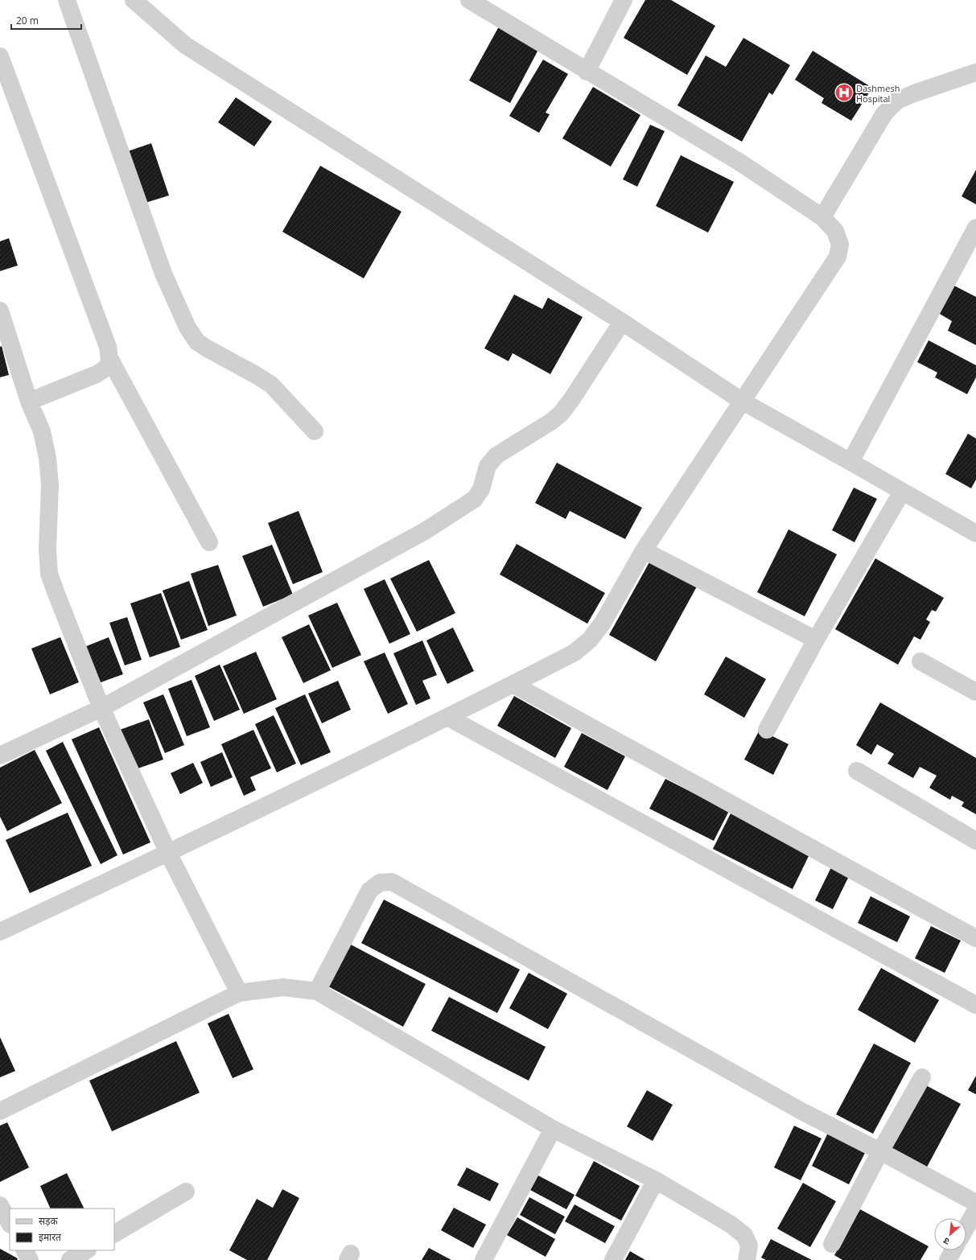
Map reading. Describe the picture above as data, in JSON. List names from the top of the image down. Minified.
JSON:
{"places":{"hospital":["Dashmesh Hospital"]},"legend":["सड़क","इमारत"],"scale_bar":"20 m","north":"bottom left"}
